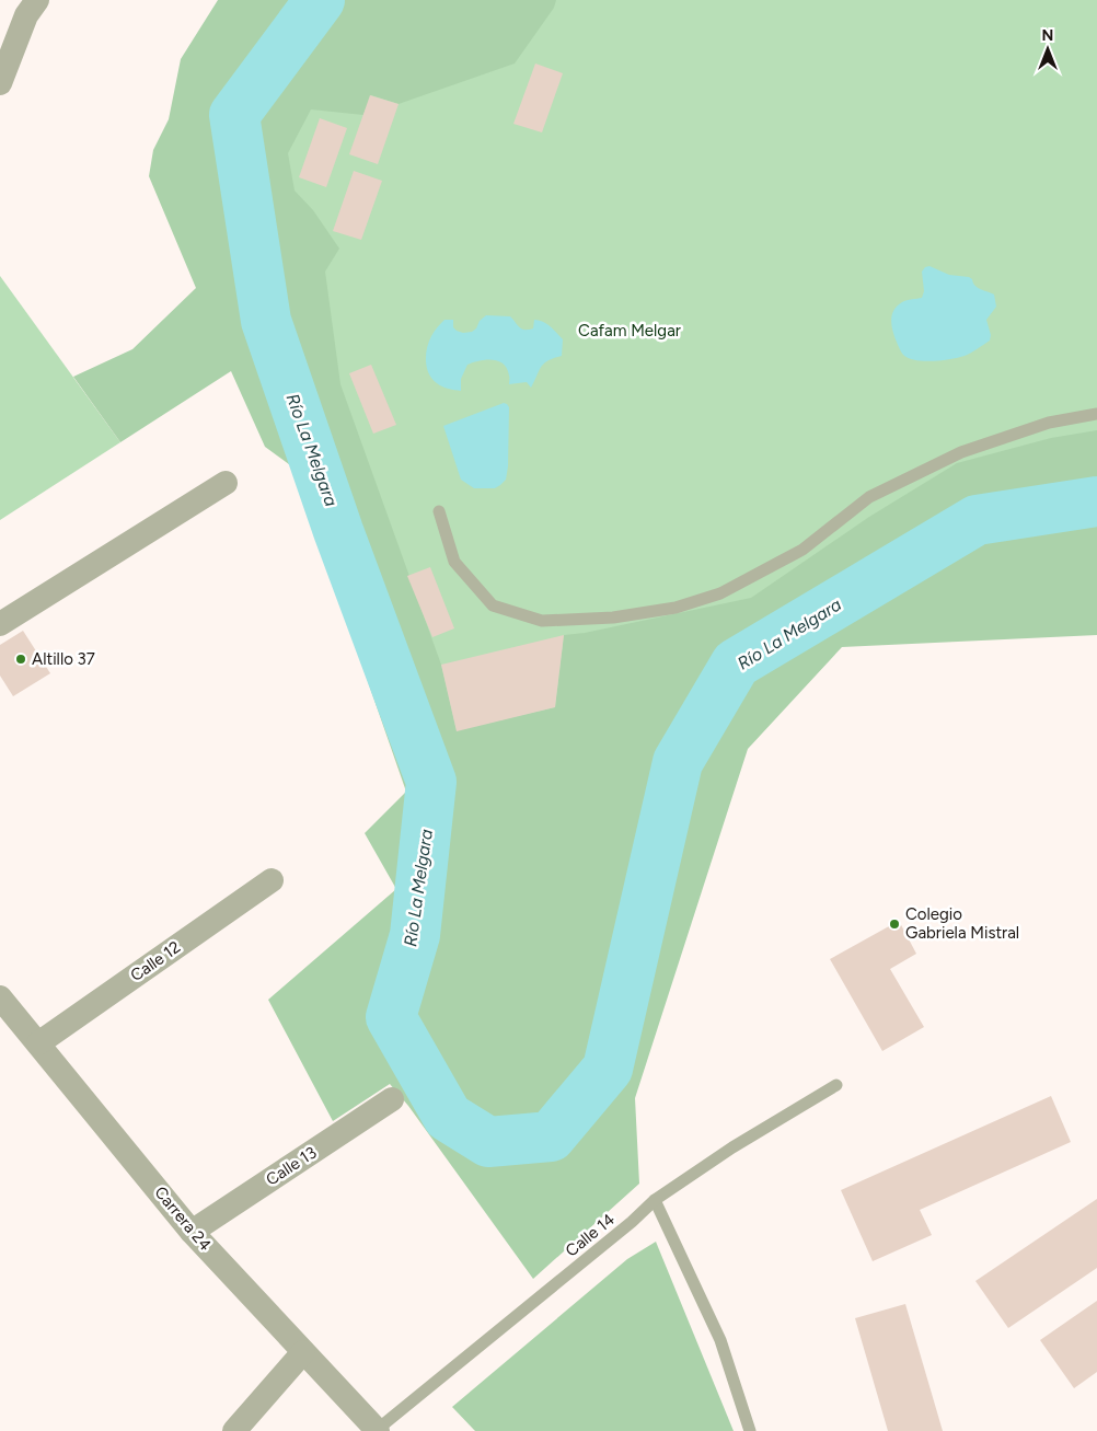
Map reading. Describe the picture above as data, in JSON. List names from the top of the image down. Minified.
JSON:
{"streets":{"street":["Calle 12","Calle 13","Carrera 24"],"lane":["Calle 14"]},"crossings":[["Calle 12","Carrera 24"],["Calle 13","Carrera 24"],["Carrera 24","Calle 14"]],"water":["Río La Melgara"],"parks":["Cafam Melgar"],"places":["Altillo 37","Colegio Gabriela Mistral"],"north":"top"}
